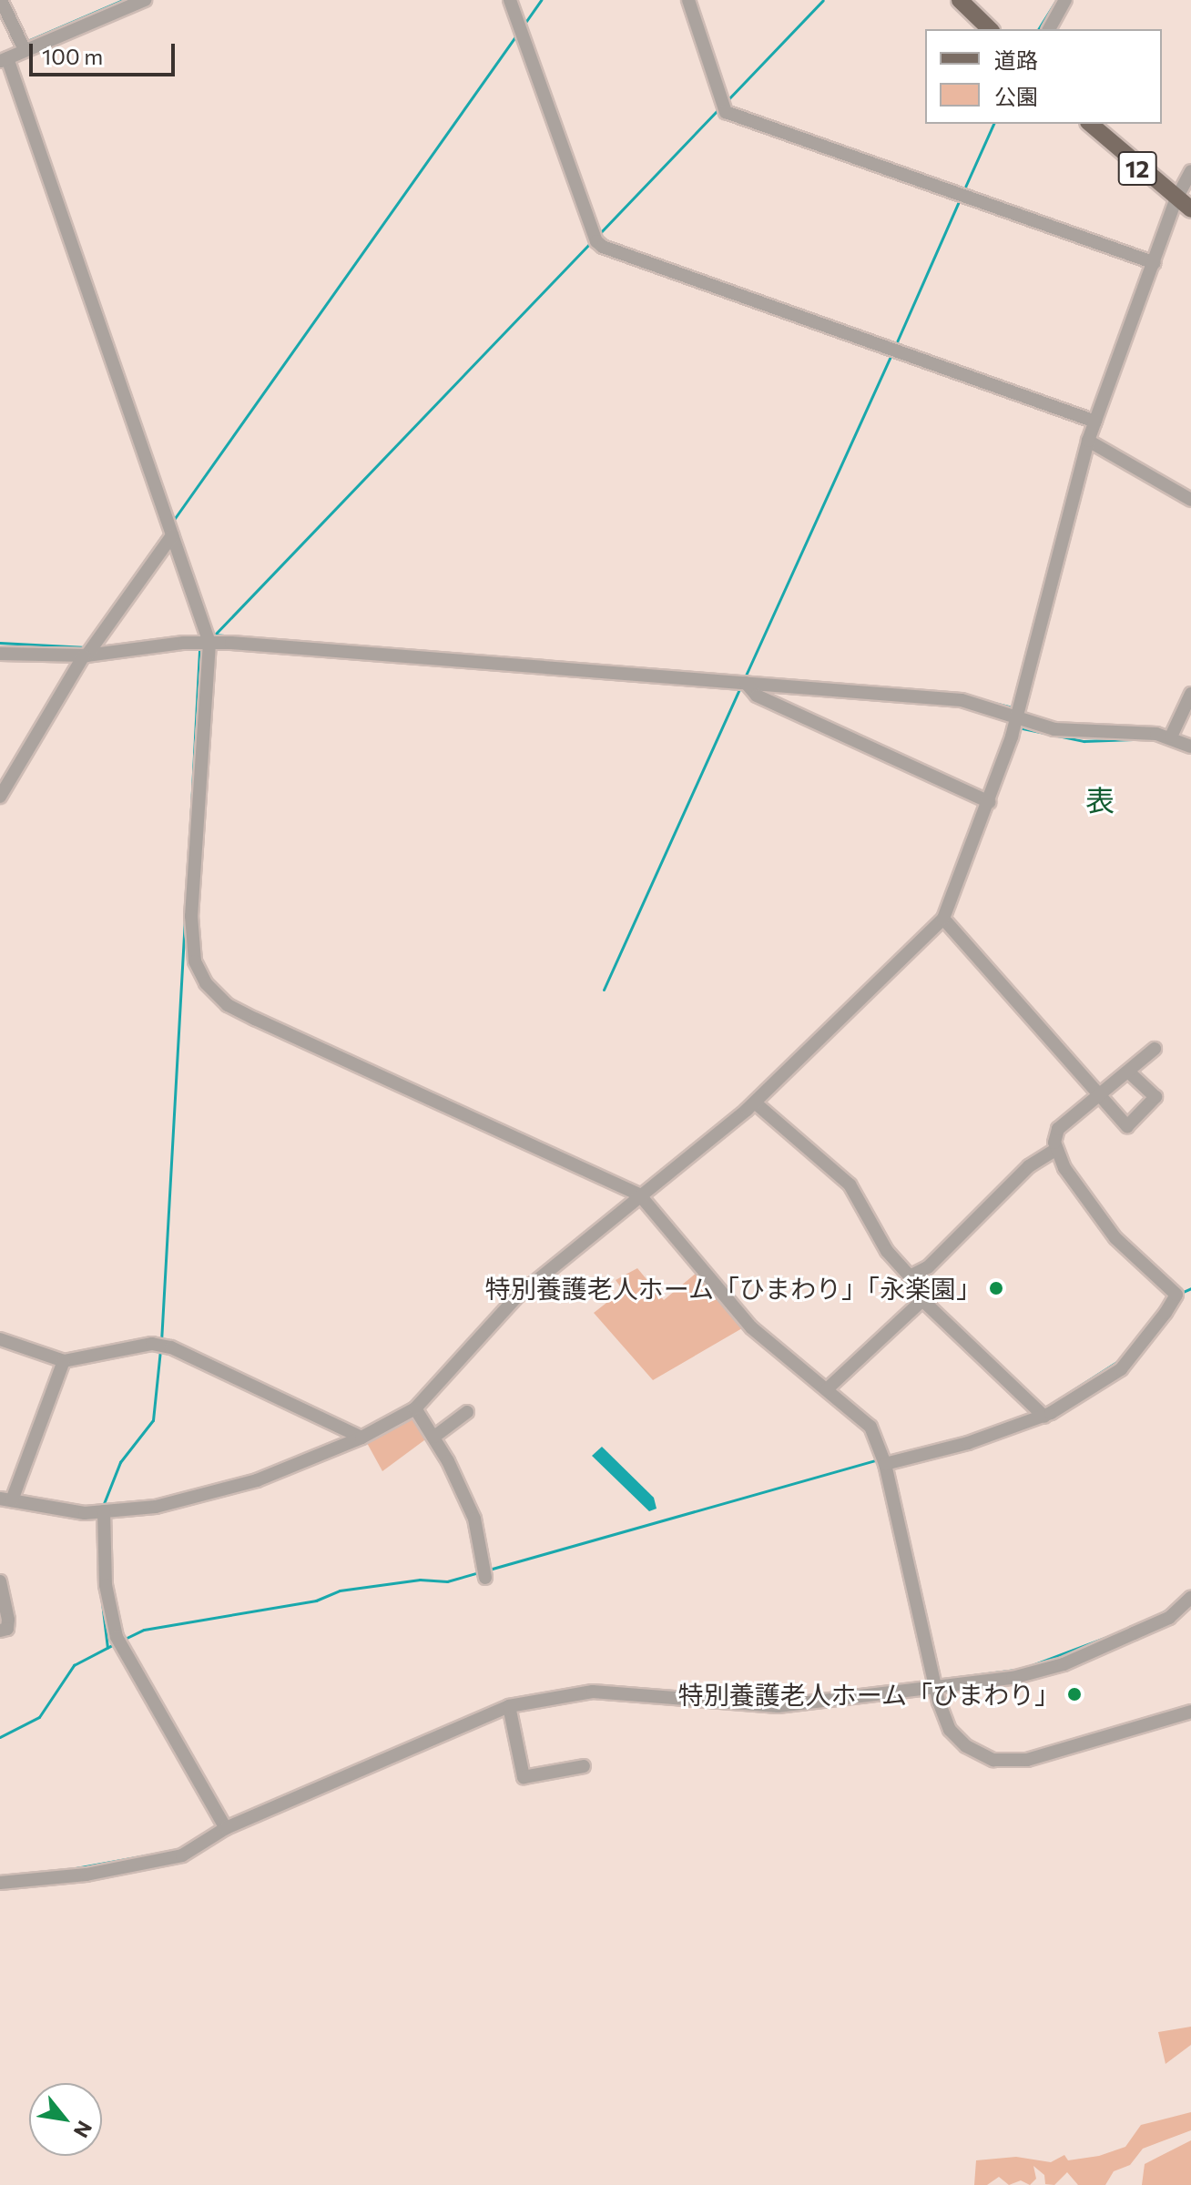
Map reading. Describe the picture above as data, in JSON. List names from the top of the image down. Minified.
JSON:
{"streets":{"main road":["12"]},"districts":["表"],"places":["特別養護老人ホーム「ひまわり」「永楽園」","特別養護老人ホーム「ひまわり」"],"legend":["道路","公園"],"scale_bar":"100 m","north":"bottom right"}
